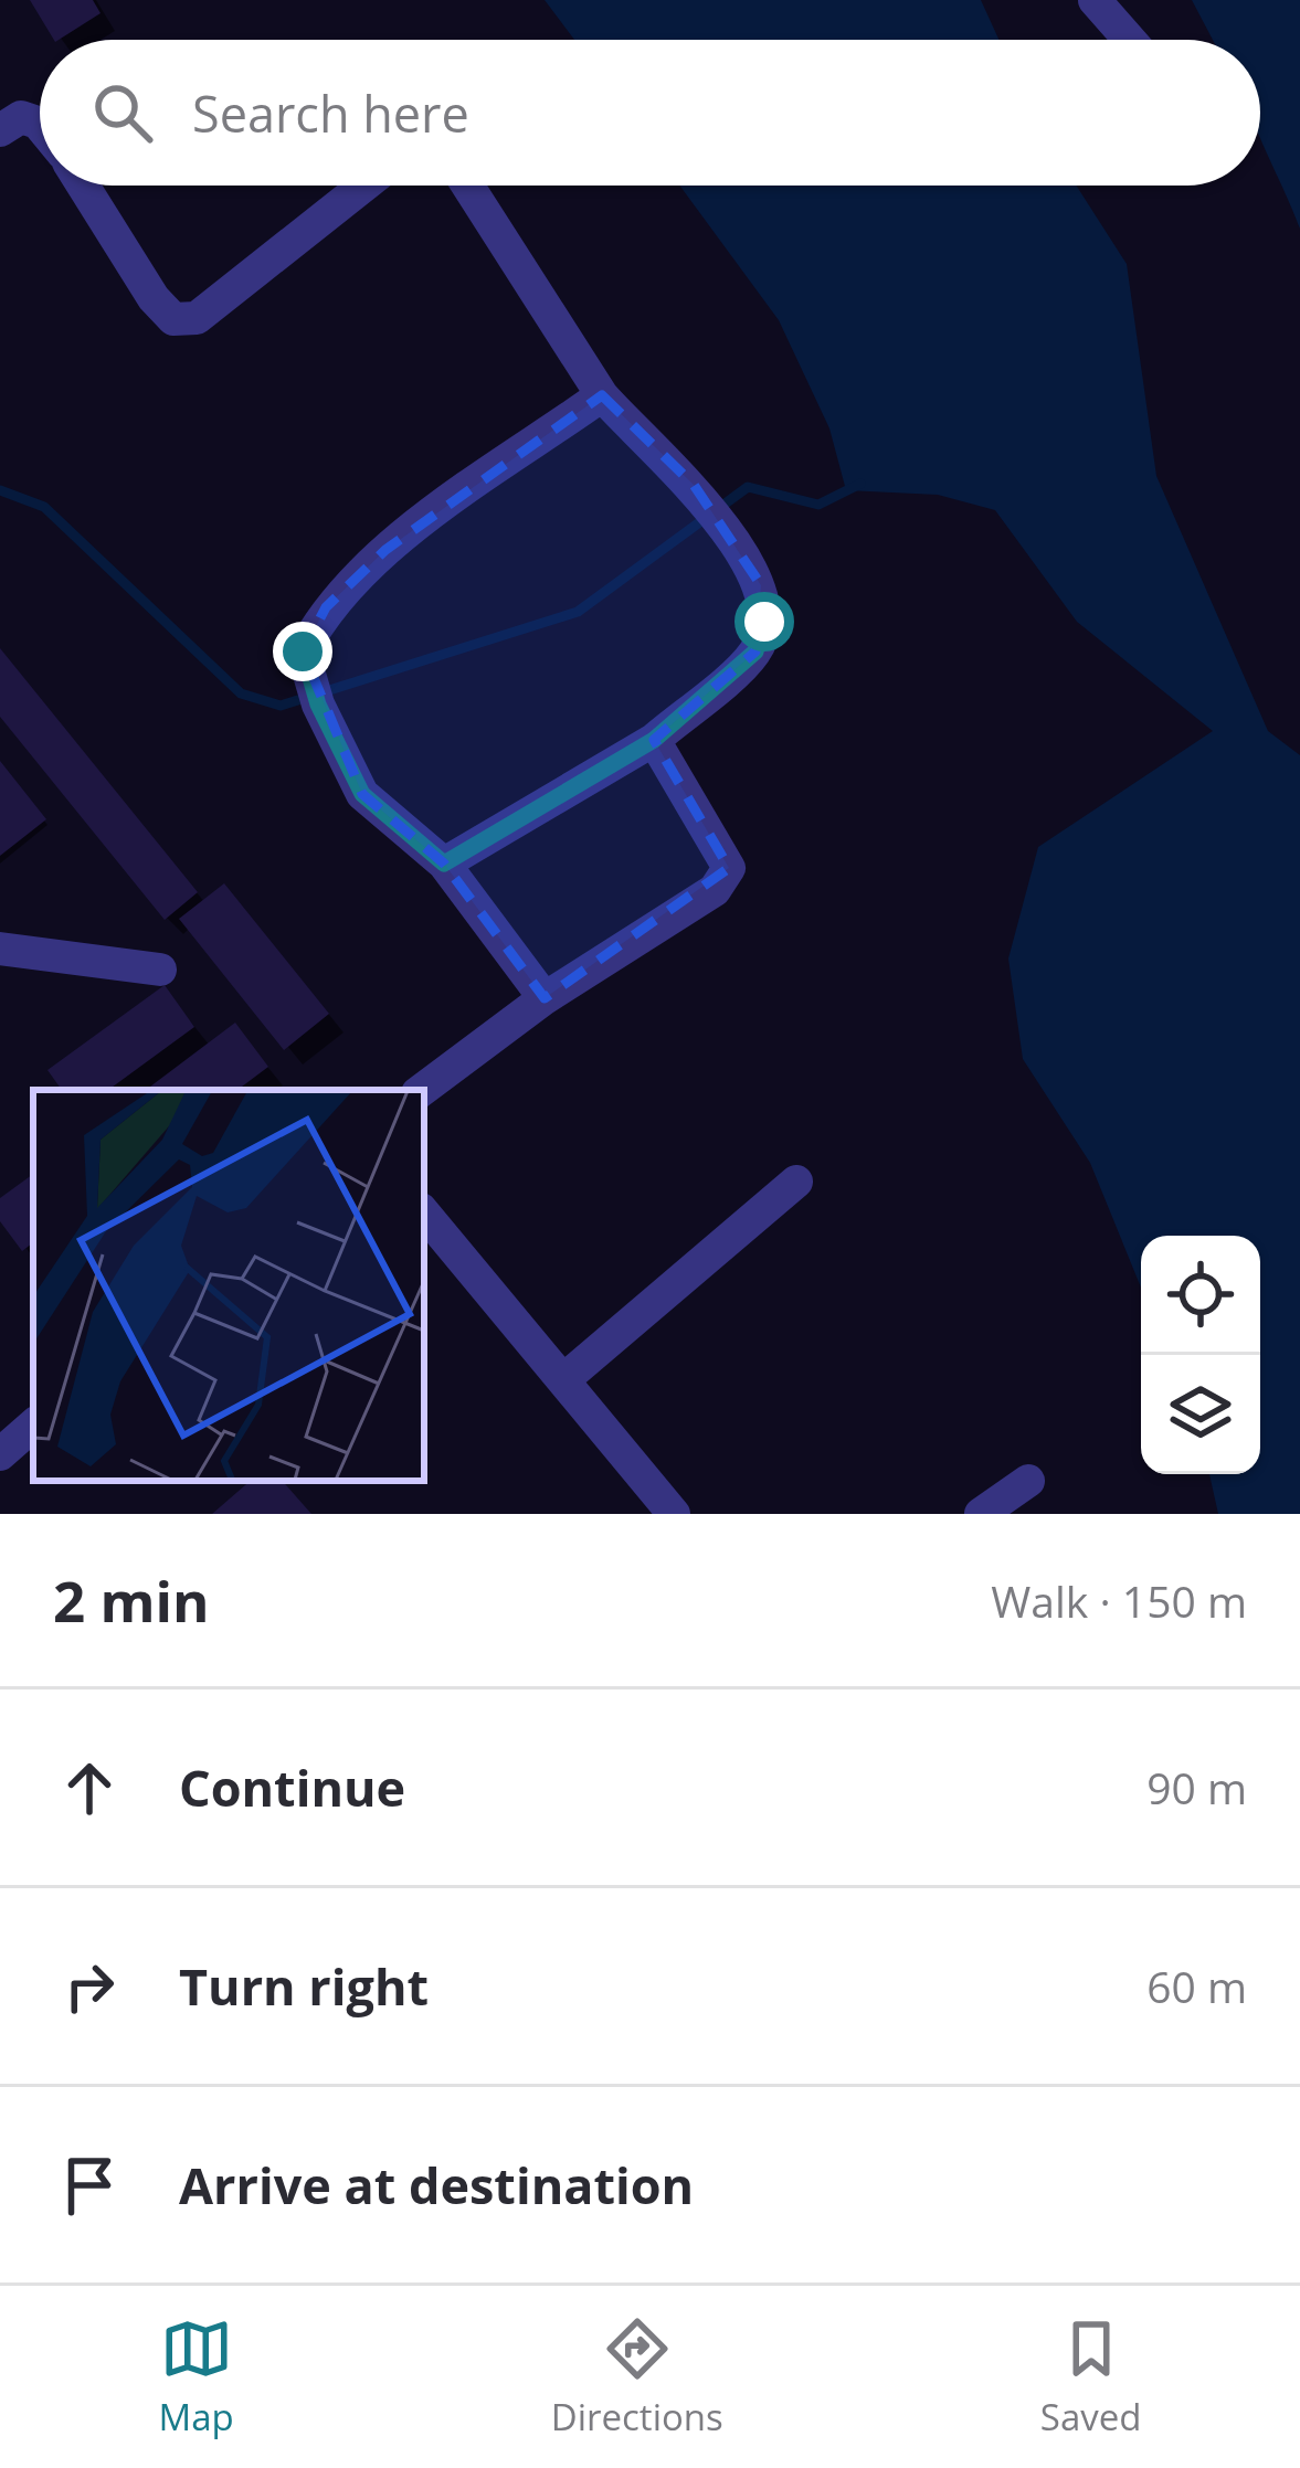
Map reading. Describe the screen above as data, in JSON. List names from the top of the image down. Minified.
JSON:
{"page":{"search":"Search here","heading":["2 min","Walk · 150 m"],"list":[["Continue","90 m"],["Turn right","60 m"],"Arrive at destination"],"nav":["Map","Directions","Saved"]}}
